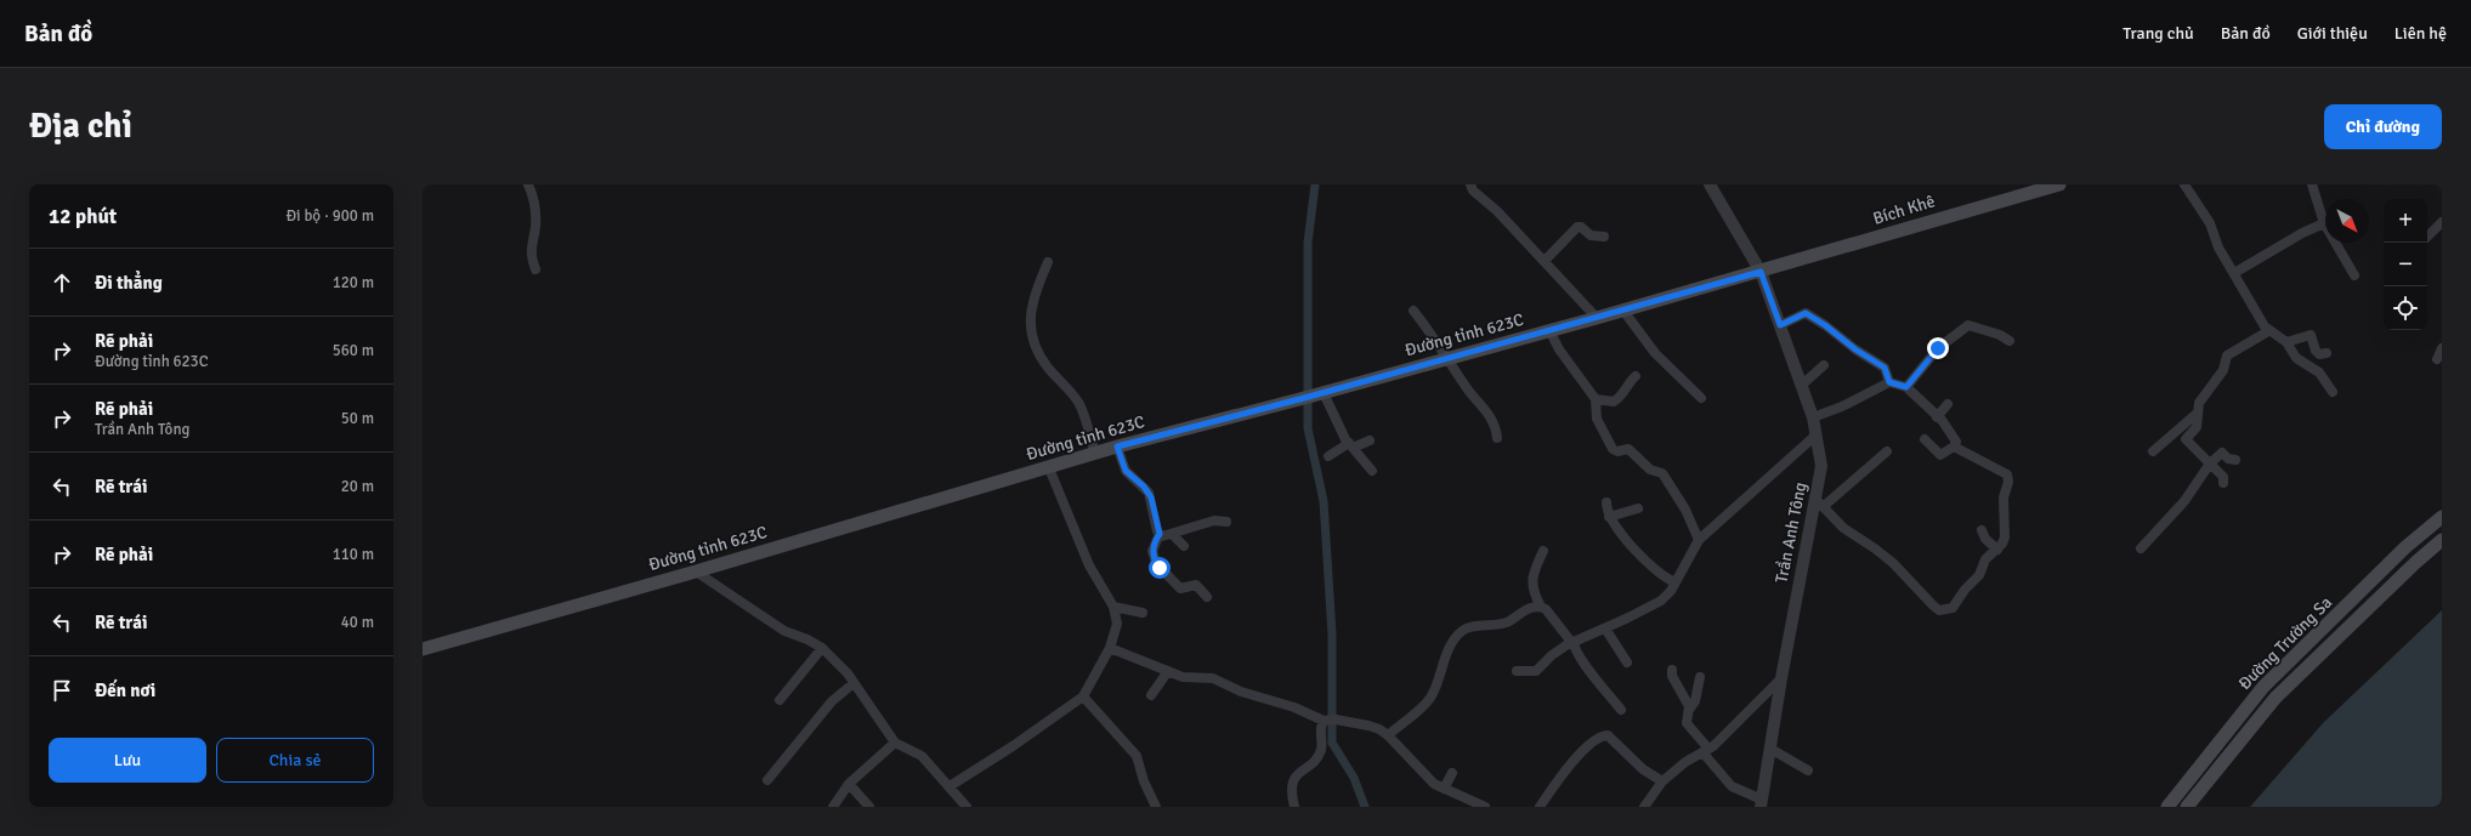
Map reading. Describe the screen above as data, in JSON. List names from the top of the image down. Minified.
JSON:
{"streets":{"main road":["Bích Khê","Đường tỉnh 623C","Đường Trường Sa"],"street":["Trần Anh Tông"]},"crossings":[["Bích Khê","Đường tỉnh 623C"],["Bích Khê","Trần Anh Tông"],["Đường tỉnh 623C","Trần Anh Tông"]],"north":"bottom right","page":{"header":"Bản đồ","nav":["Trang chủ","Bản đồ","Giới thiệu","Liên hệ"],"buttons":["Chỉ đường",["Lưu","Chia sẻ"]],"title":"Địa chỉ","heading":["12 phút","Đi bộ · 900 m"],"map_buttons":["+","−"],"list":[["Đi thẳng","120 m"],["Rẽ phải","Đường tỉnh 623C","560 m"],["Rẽ phải","Trần Anh Tông","50 m"],["Rẽ trái","20 m"],["Rẽ phải","110 m"],["Rẽ trái","40 m"],"Đến nơi"]}}
